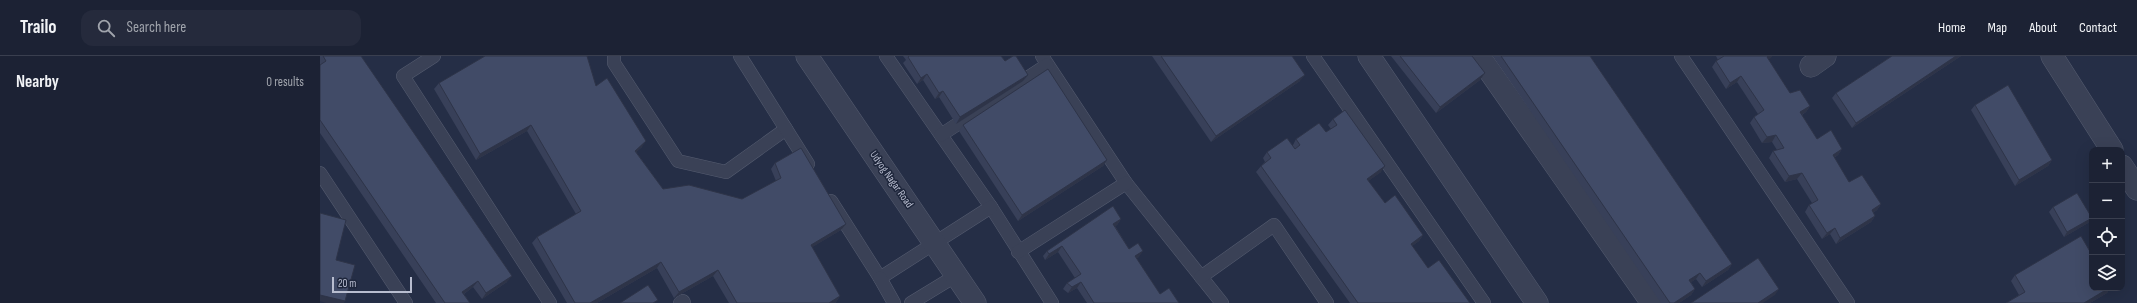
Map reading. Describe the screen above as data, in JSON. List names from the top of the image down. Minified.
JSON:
{"streets":{"street":["Udyog Nagar Road"]},"scale_bar":"20 m","page":{"header":"Trailo","search":"Search here","nav":["Home","Map","About","Contact"],"heading":["Nearby","0 results"],"map_buttons":["+","−"],"scale":"20 m"}}
